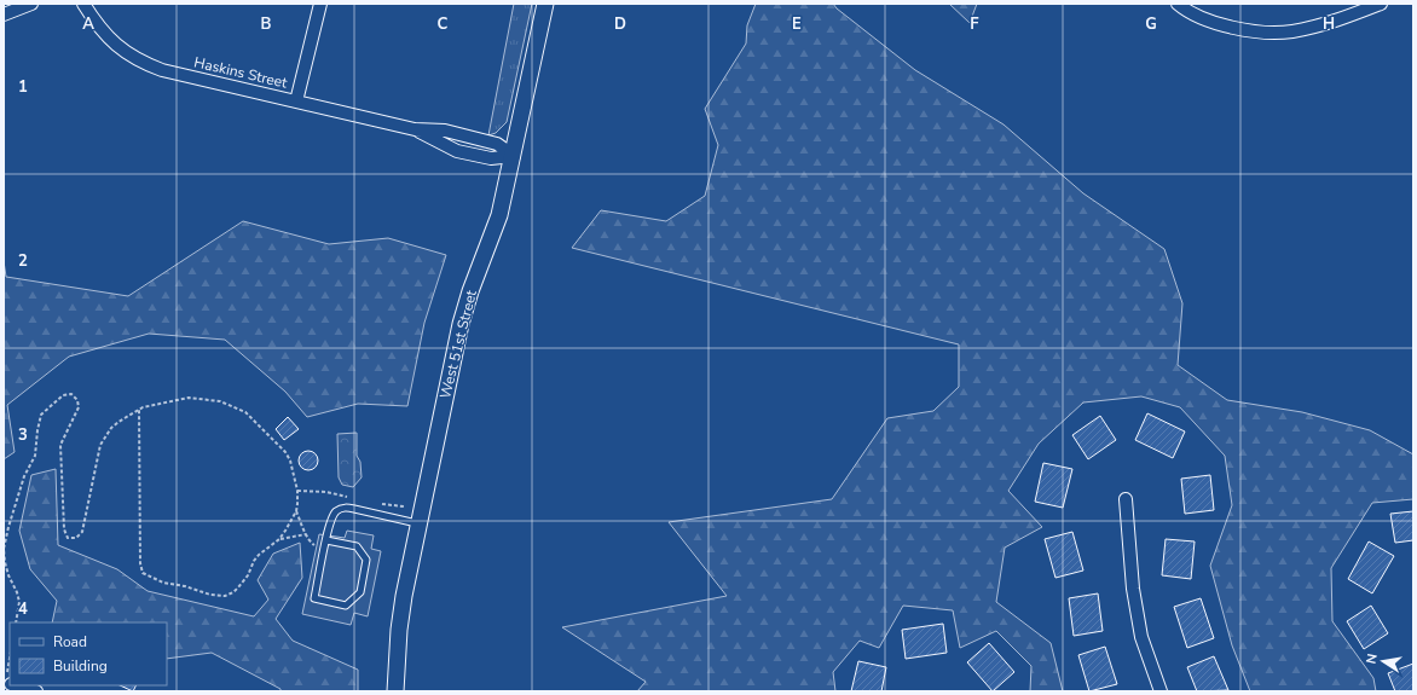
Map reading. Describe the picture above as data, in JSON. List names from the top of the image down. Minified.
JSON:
{"streets":{"street":["Haskins Street","West 51st Street"]},"crossings":[["Haskins Street","West 51st Street"]],"legend":["Road","Building"],"north":"left","grid":{"columns":["A","B","C","D","E","F","G","H"],"rows":["1","2","3","4"]}}
